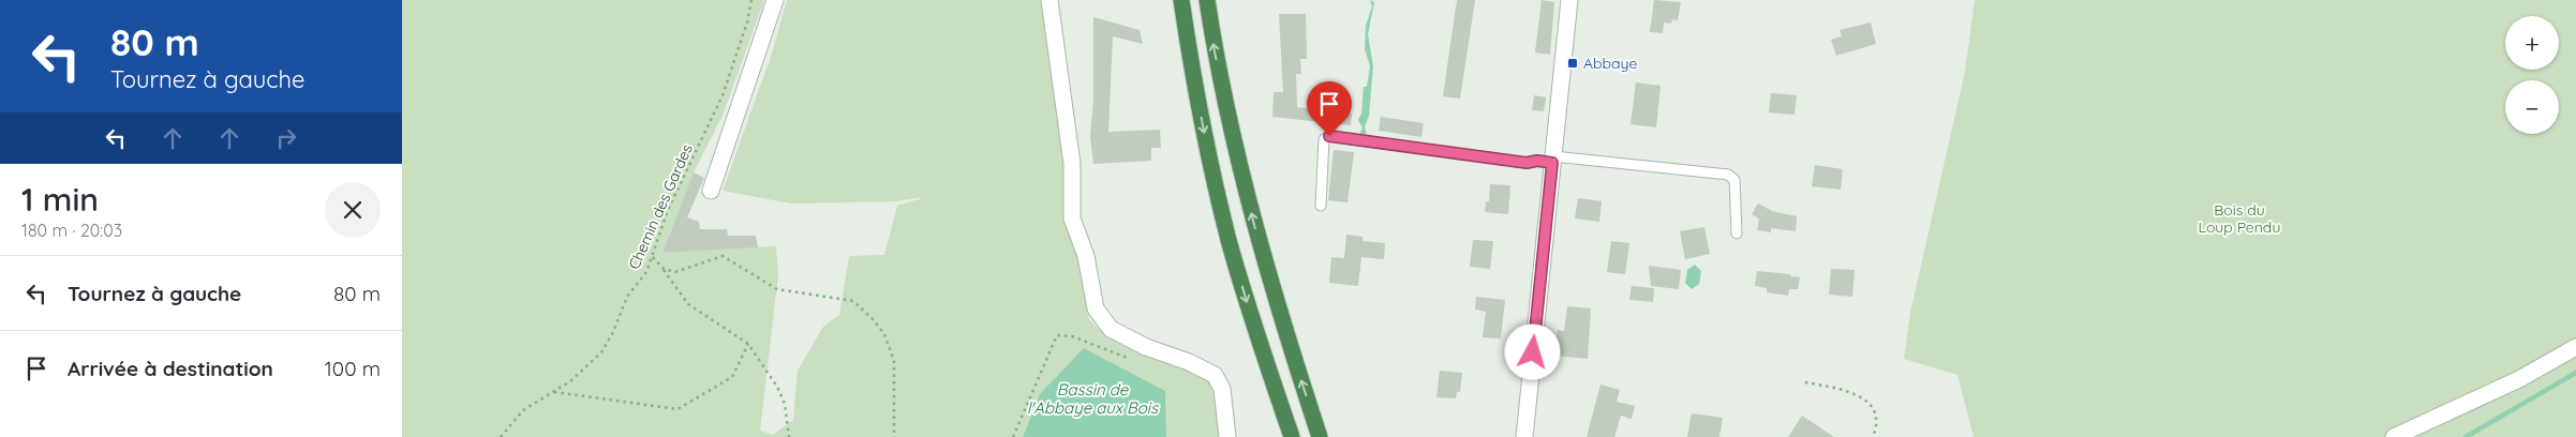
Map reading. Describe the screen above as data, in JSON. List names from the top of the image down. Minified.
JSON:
{"streets":{"path":["Chemin des Gardes"]},"water":["Bassin de l'Abbaye aux Bois"],"parks":["Bois du Loup Pendu"],"places":{"transit":["Abbaye"]},"page":{"turn":["80 m","Tournez à gauche"],"map_buttons":["+","−"],"heading":["1 min","180 m · 20:03"],"list":[{"name":"Tournez à gauche","value":"80 m"},{"name":"Arrivée à destination","value":"100 m"}]}}
